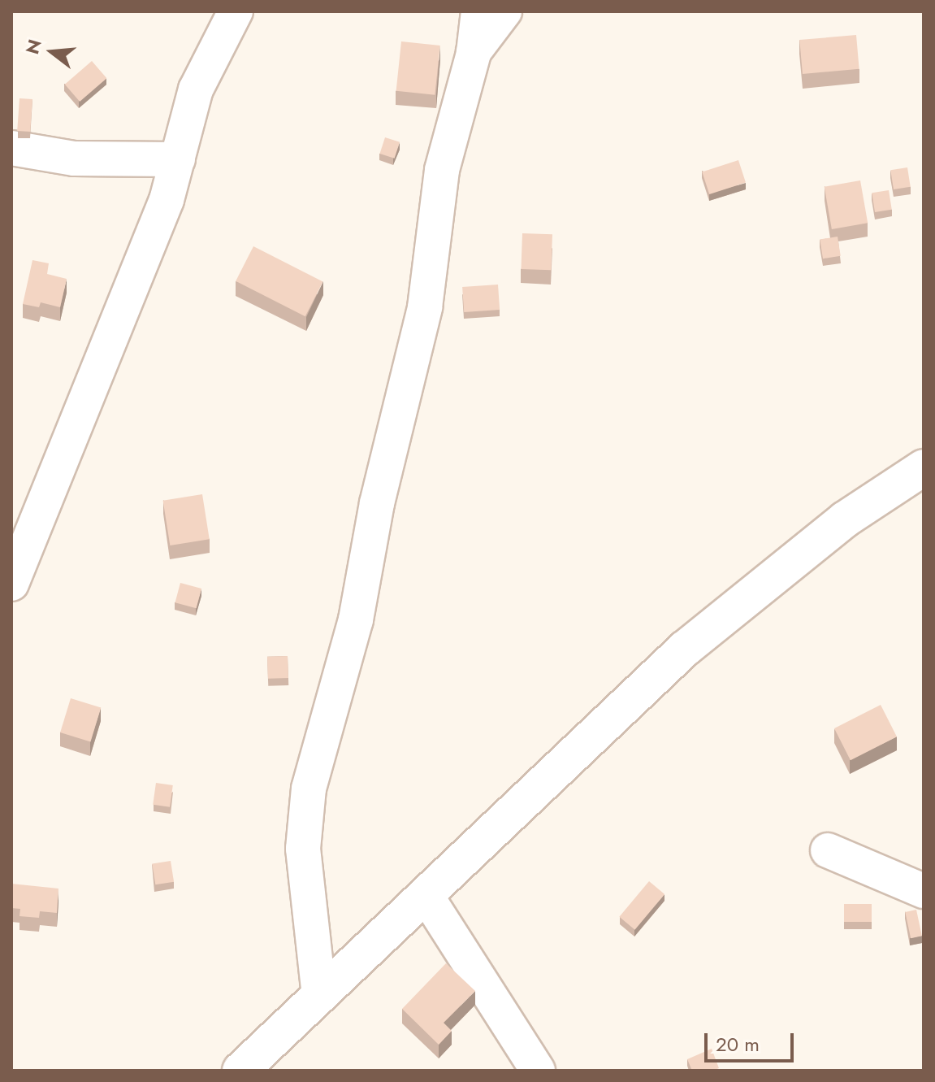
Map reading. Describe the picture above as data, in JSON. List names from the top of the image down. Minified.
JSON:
{"scale_bar":"20 m","north":"left"}
